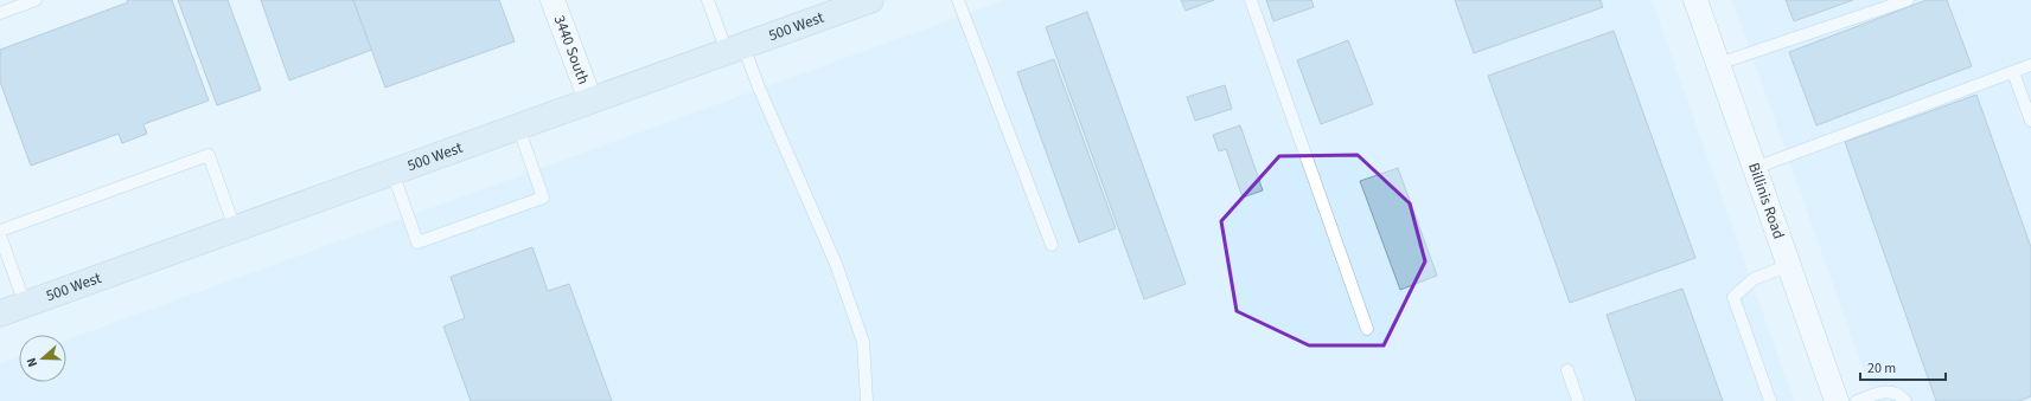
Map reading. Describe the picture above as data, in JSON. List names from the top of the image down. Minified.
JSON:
{"streets":{"main road":["500 West"],"street":["3440 South","Billinis Road"]},"crossings":[["500 West","3440 South"]],"scale_bar":"20 m","north":"left"}
